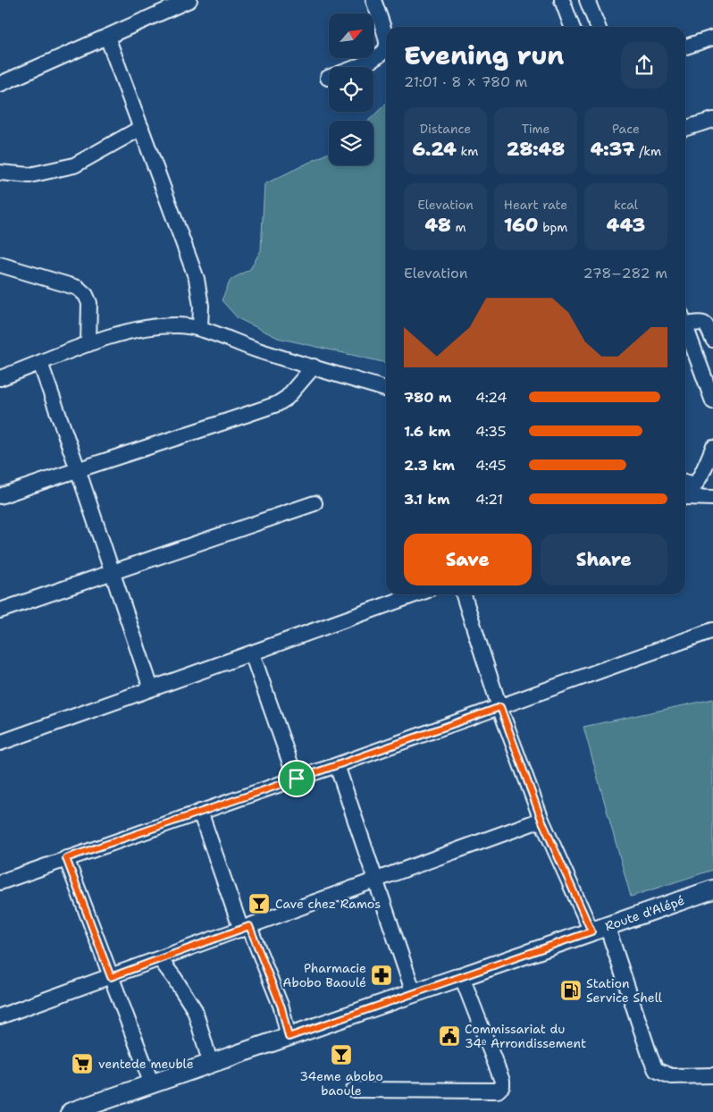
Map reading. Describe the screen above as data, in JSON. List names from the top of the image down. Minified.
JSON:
{"streets":{"main road":["Route d'Alépé"]},"places":{"bar":["Cave chez Ramos","34eme abobo baoule"],"pharmacy":["Pharmacie Abobo Baoulé"],"fuel station":["Station Service Shell"],"public building":["Commissariat du 34ᵉ Arrondissement"],"supermarket":["ventede meuble"]},"north":"top right","page":{"heading":["Evening run","21:01 · 8 × 780 m"],"stats":[["Distance","6.24 km"],["Time","28:48"],["Pace","4:37 /km"],["Elevation","48 m"],["Heart rate","160 bpm"],["kcal","443"]],"chart":["Elevation","278–282 m"],"list":[{"name":"780 m","note":"4:24"},{"name":"1.6 km","note":"4:35"},{"name":"2.3 km","note":"4:45"},{"name":"3.1 km","note":"4:21"}],"buttons":["Save","Share"]}}
